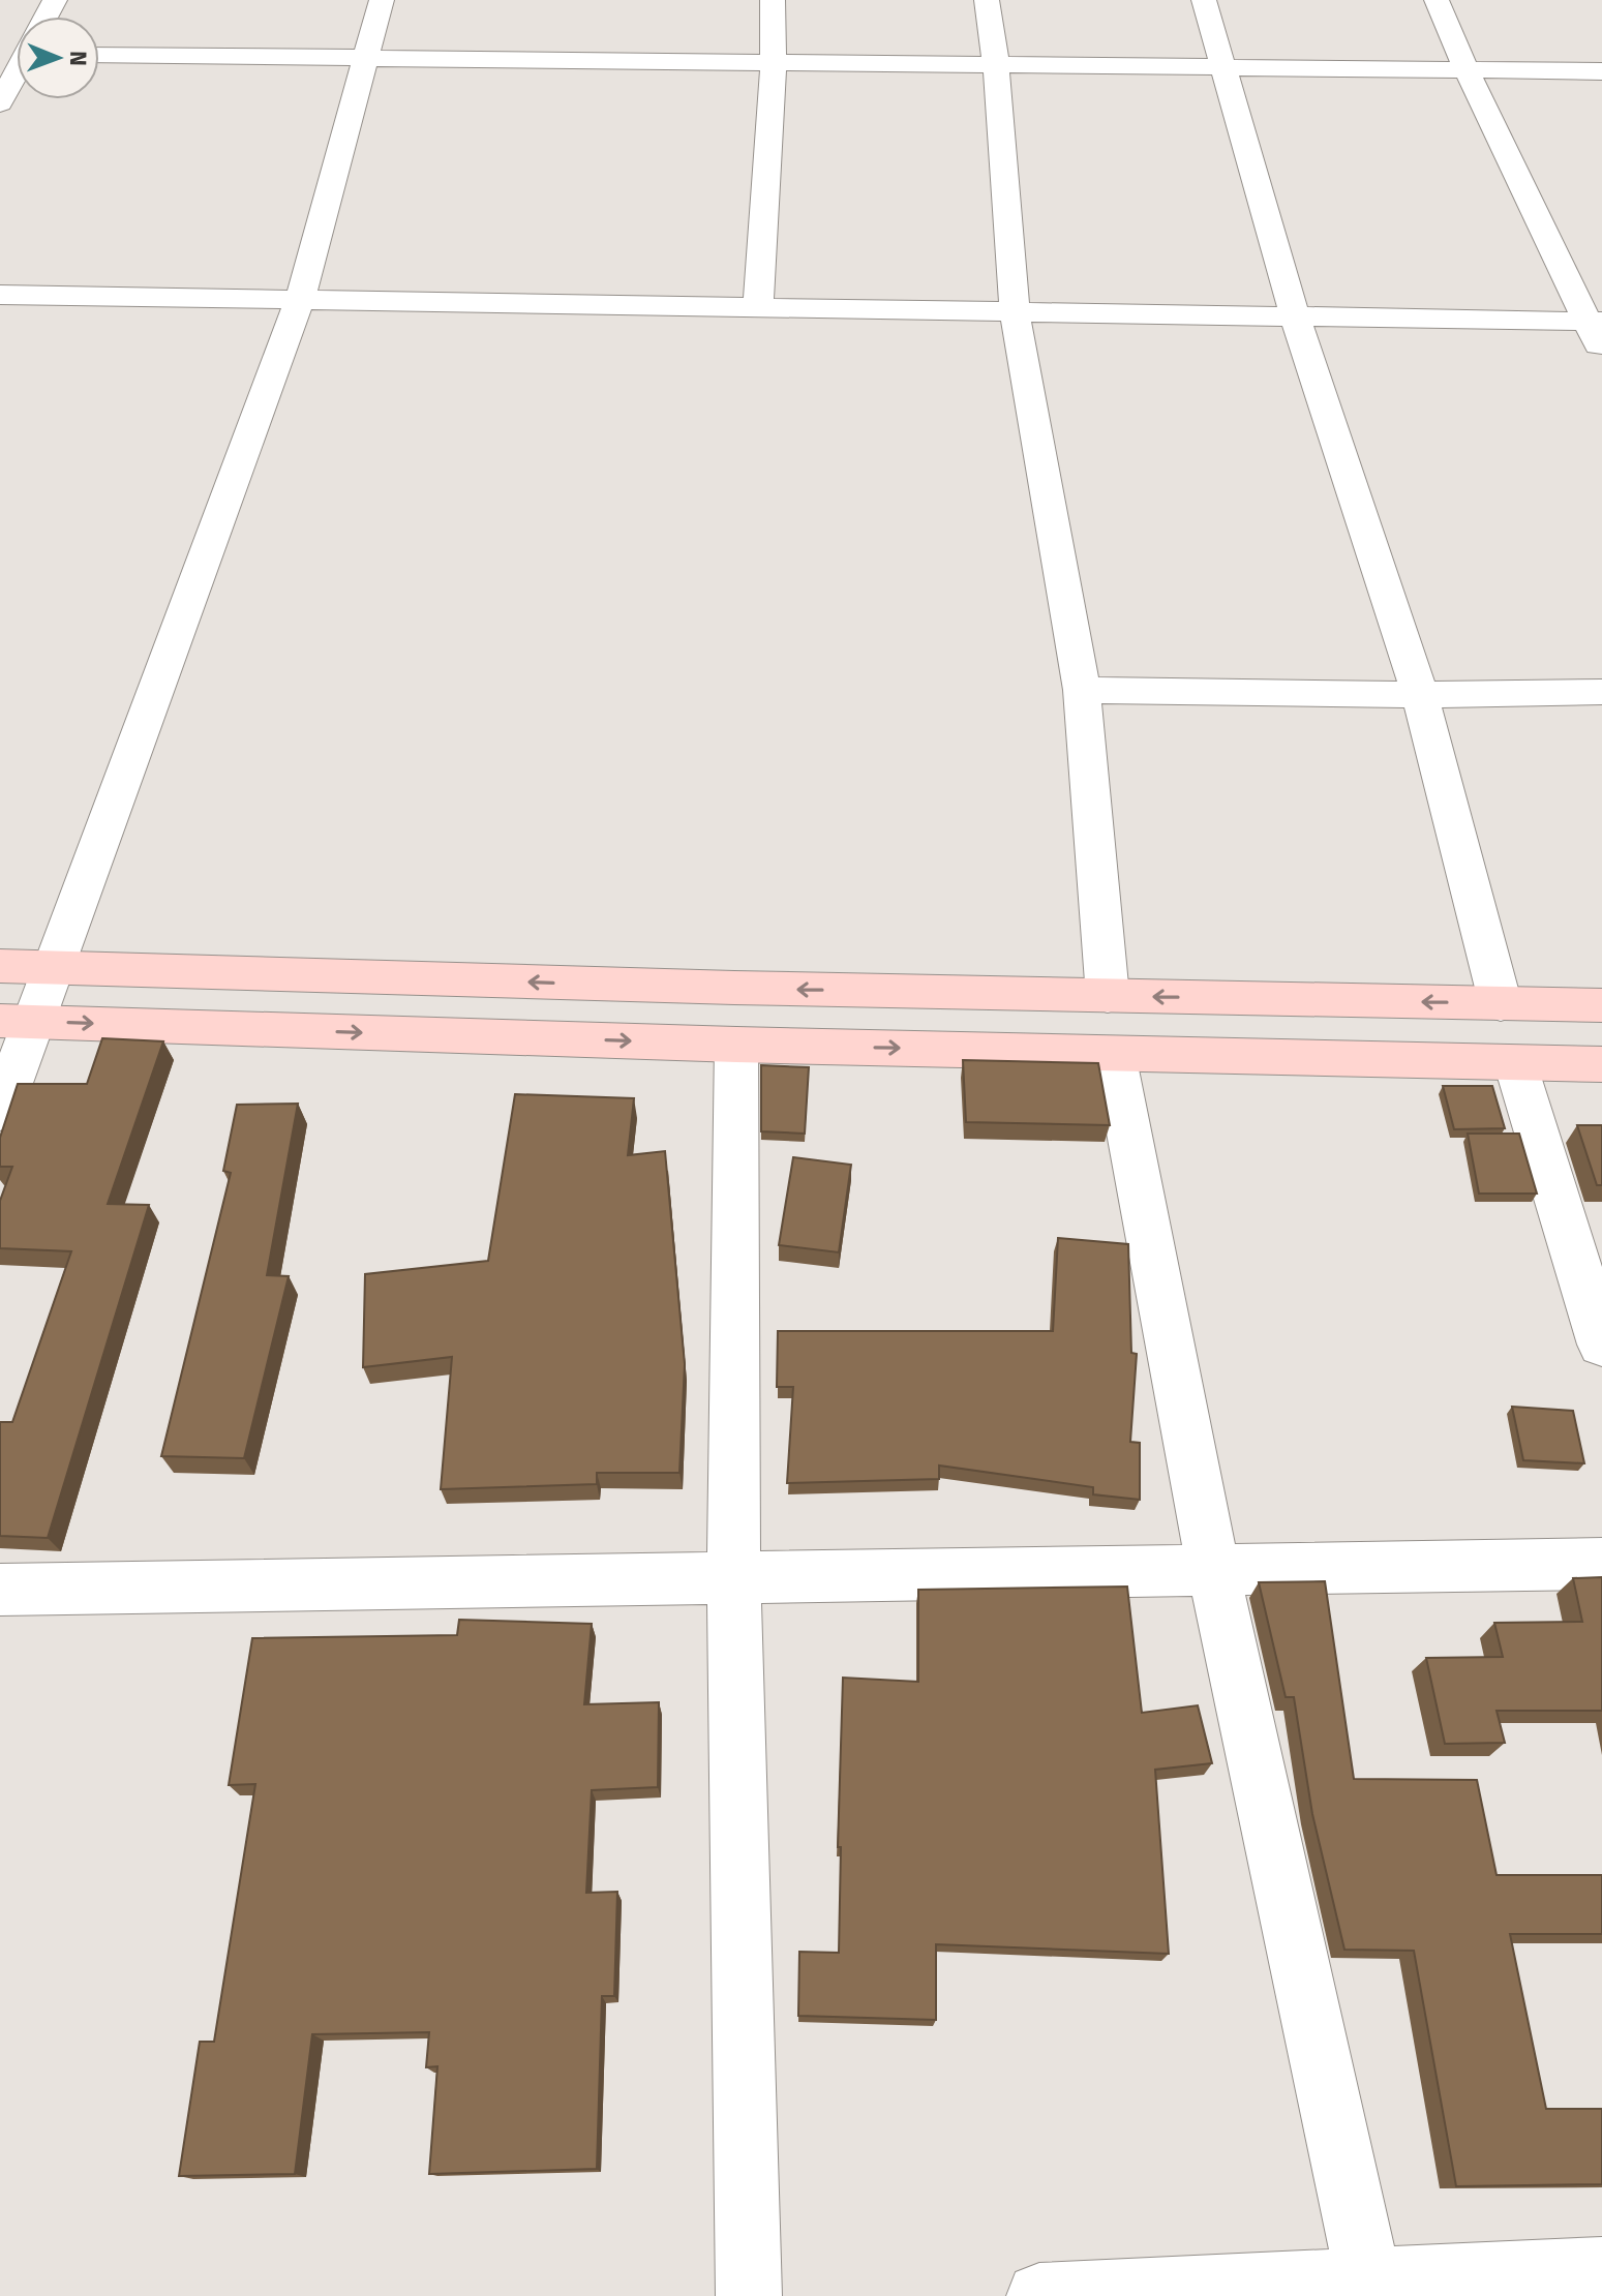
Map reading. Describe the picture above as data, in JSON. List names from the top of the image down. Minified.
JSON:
{"north":"right"}
